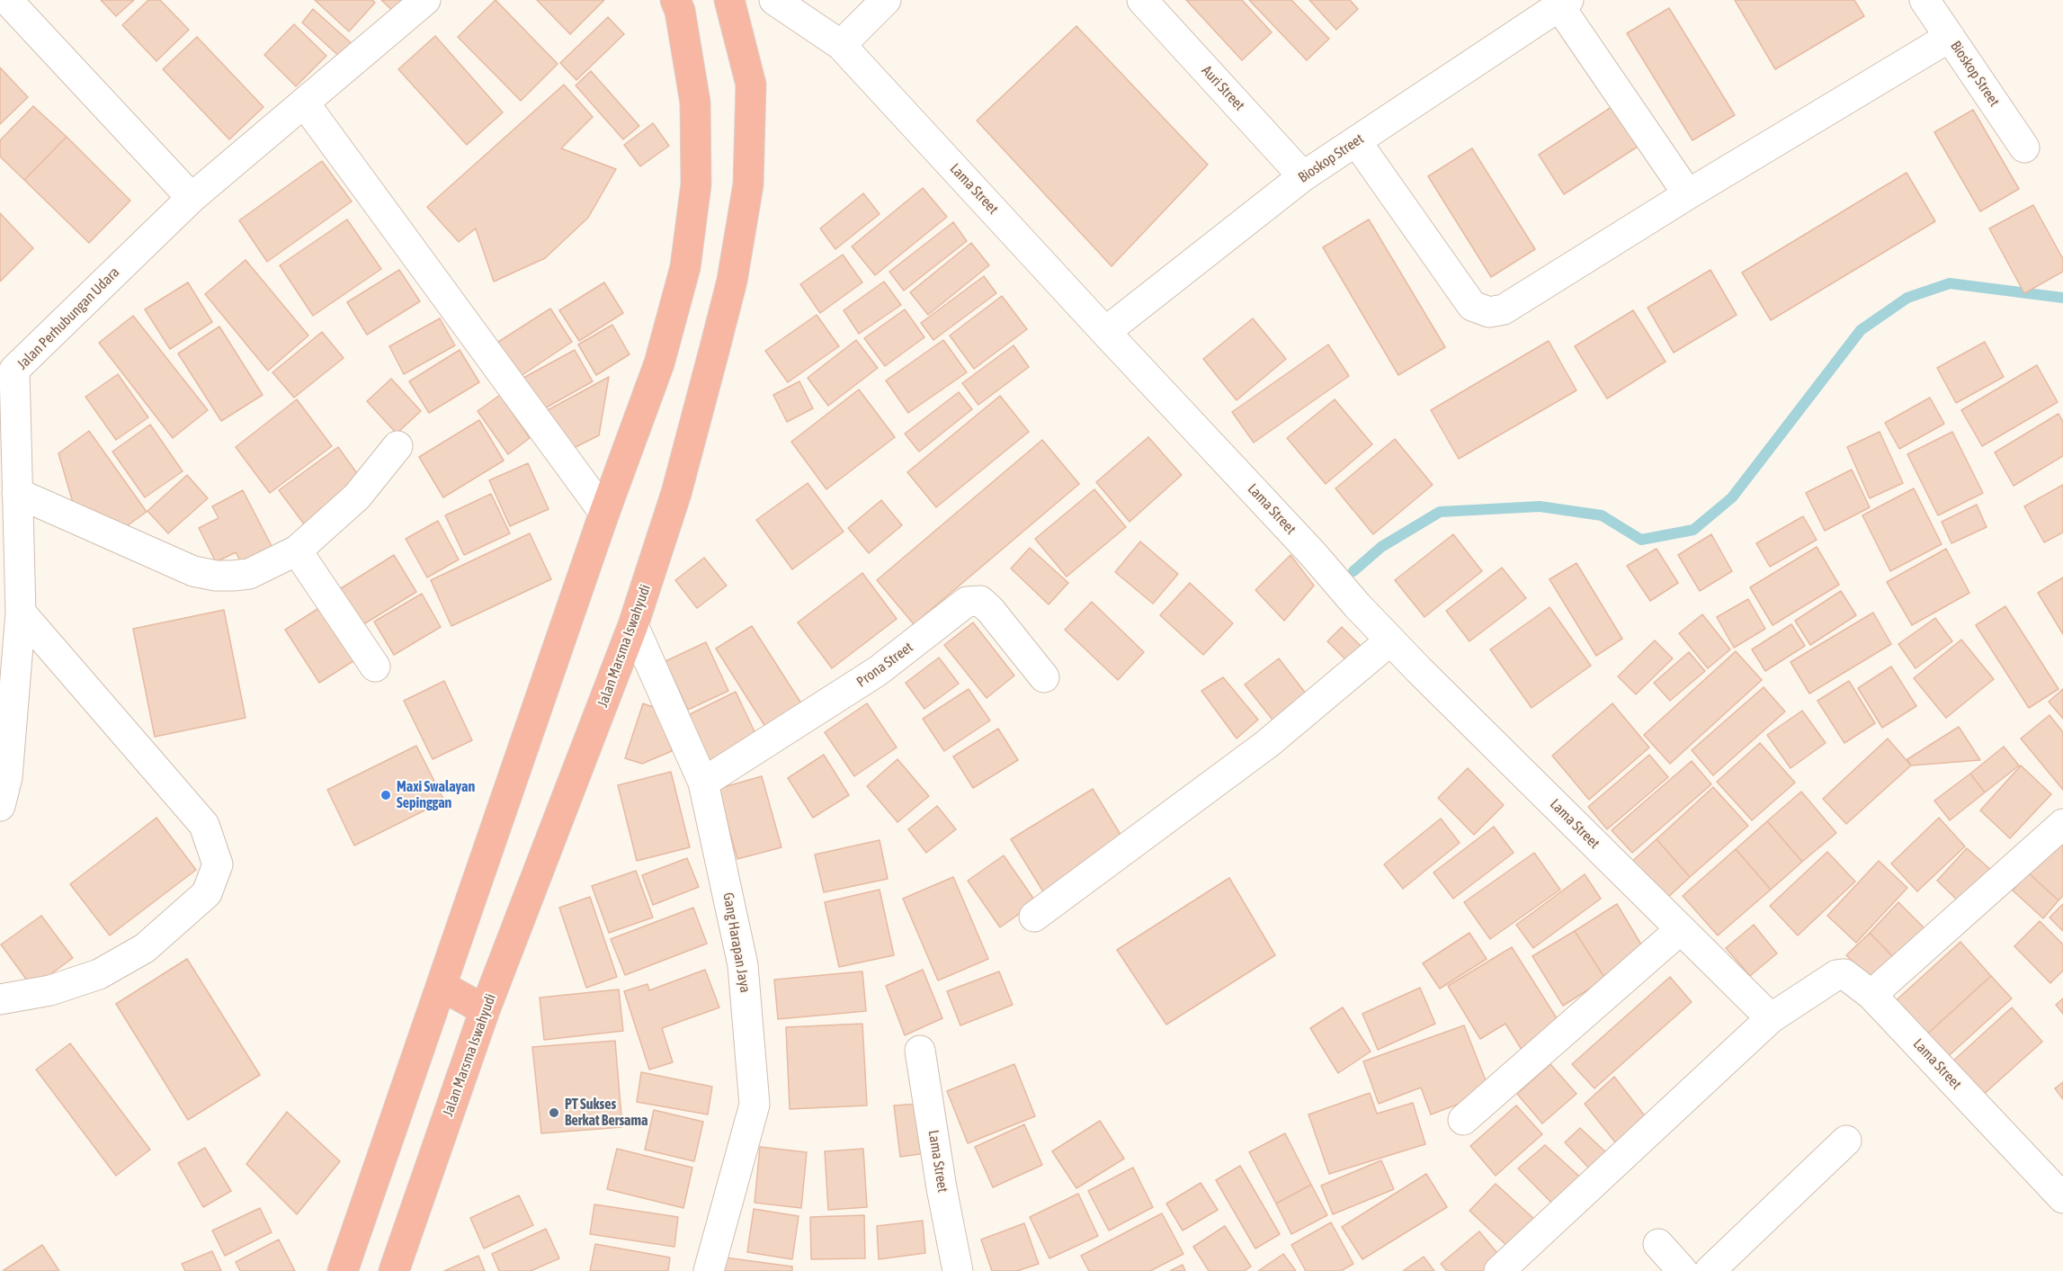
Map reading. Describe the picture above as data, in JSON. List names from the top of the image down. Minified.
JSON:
{"streets":{"highway":["Jalan Marsma Iswahyudi"],"street":["Bioskop Street","Auri Street","Lama Street","Jalan Perhubungan Udara","Prona Street","Gang Harapan Jaya"]},"crossings":[["Bioskop Street","Auri Street"],["Bioskop Street","Lama Street"],["Jalan Marsma Iswahyudi","Gang Harapan Jaya"],["Prona Street","Gang Harapan Jaya"]],"places":["Maxi Swalayan Sepinggan","PT Sukses Berkat Bersama"]}
